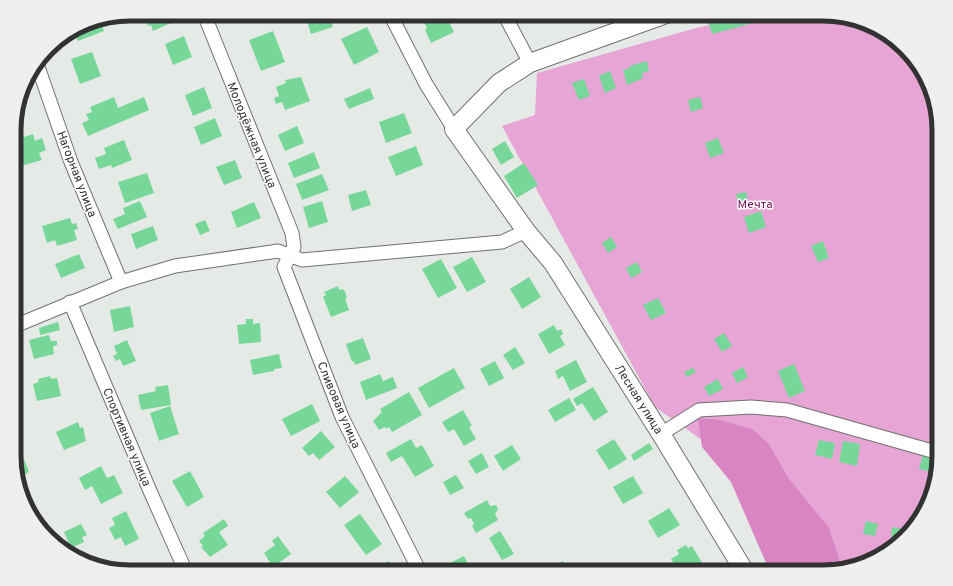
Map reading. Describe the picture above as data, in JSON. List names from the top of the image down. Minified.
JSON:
{"streets":{"street":["Молодёжная улица","Нагорная улица","Лесная улица","Сливовая улица","Спортивная улица"]},"crossings":[["Молодёжная улица","Сливовая улица"]],"parks":["Мечта"]}
